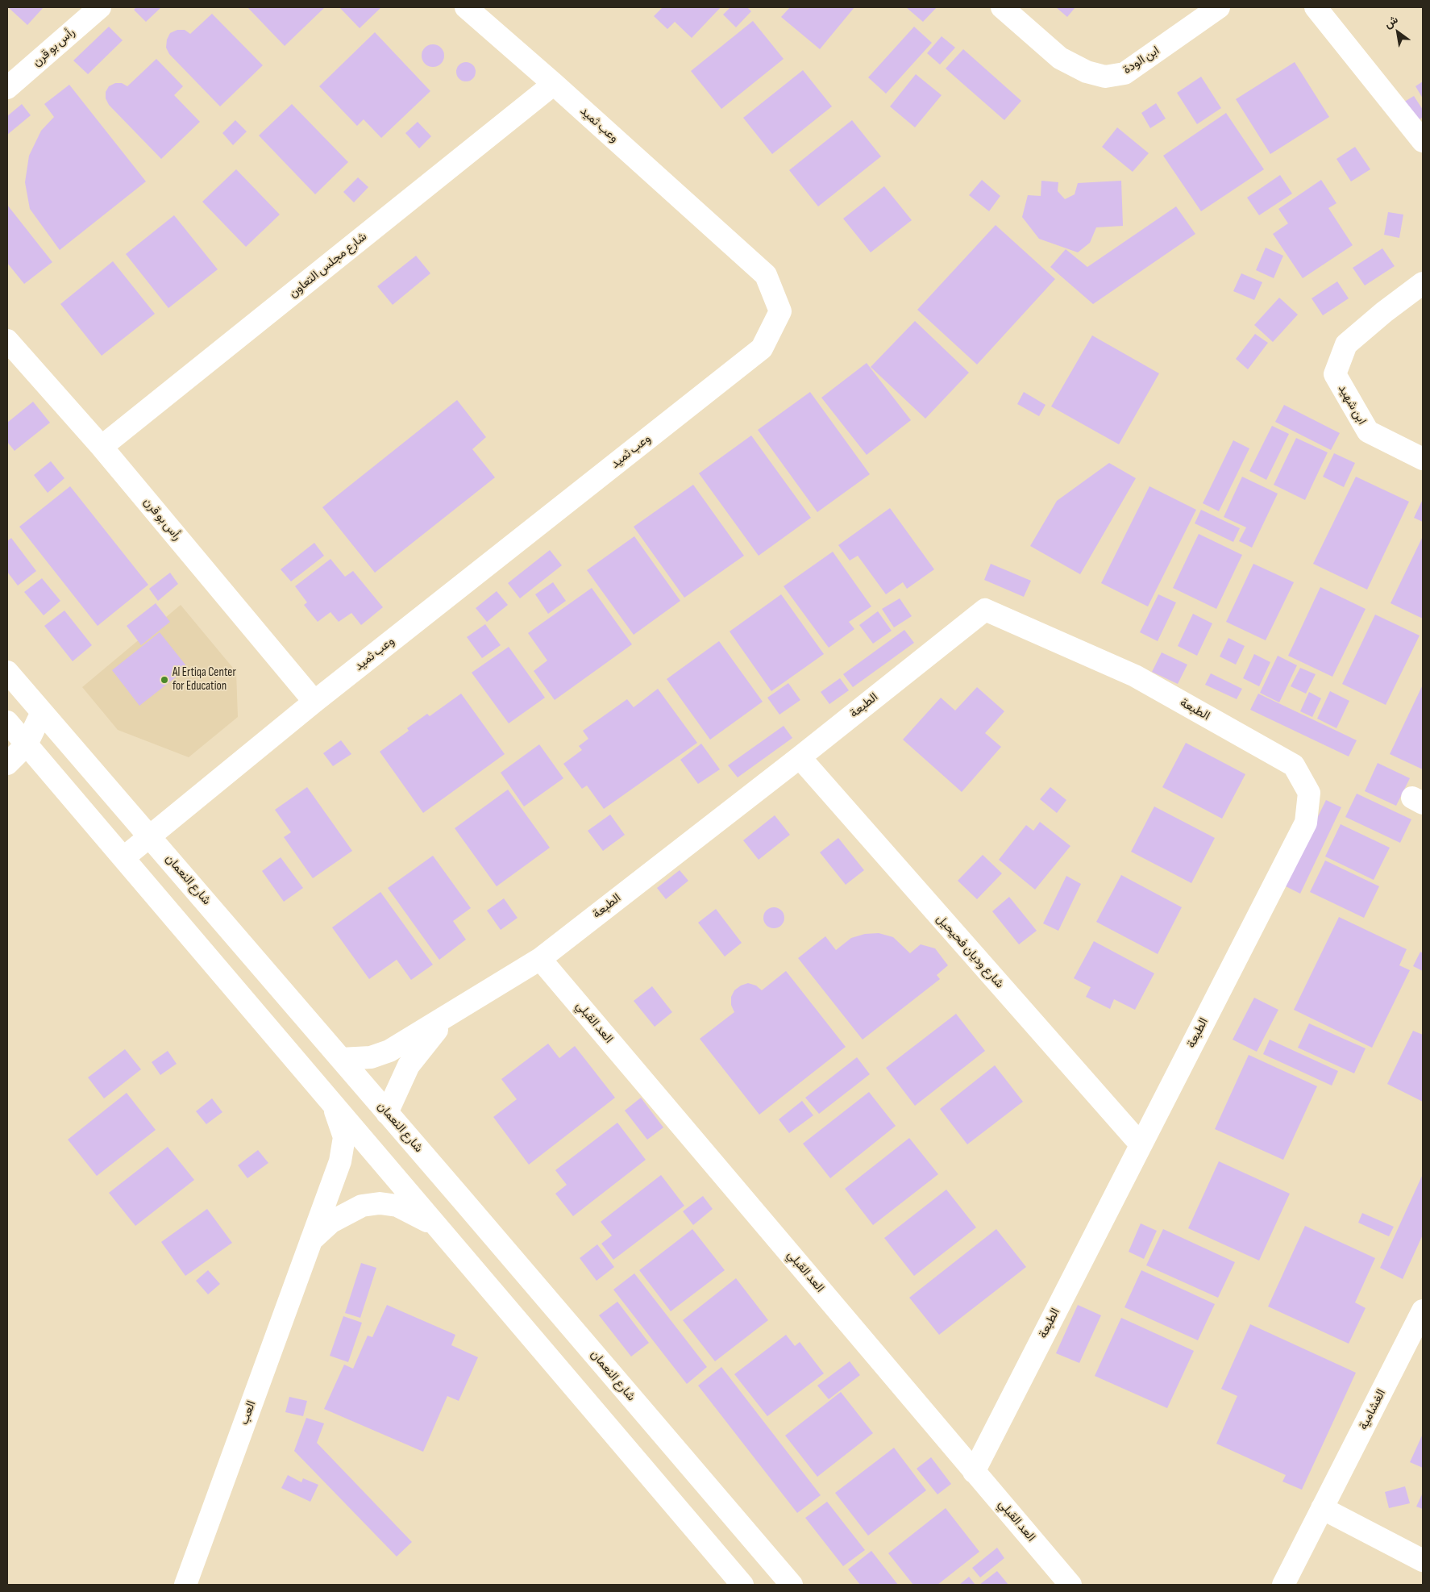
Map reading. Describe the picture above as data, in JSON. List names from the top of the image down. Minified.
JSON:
{"streets":{"street":["رأس بو قرن","ابن الودة","وعب ثميد","شارع مجلس التعاون","ابن شهيد","الطبعة","شارع النعمان","شارع وديان فحيحيل","العد القبلي","الغشامية","العب"]},"crossings":[["رأس بو قرن","وعب ثميد"],["رأس بو قرن","شارع مجلس التعاون"],["وعب ثميد","شارع مجلس التعاون"],["وعب ثميد","شارع النعمان"],["الطبعة","شارع النعمان"],["الطبعة","شارع وديان فحيحيل"],["الطبعة","العد القبلي"]],"places":["Al Ertiqa Center for Education"],"north":"top left"}
